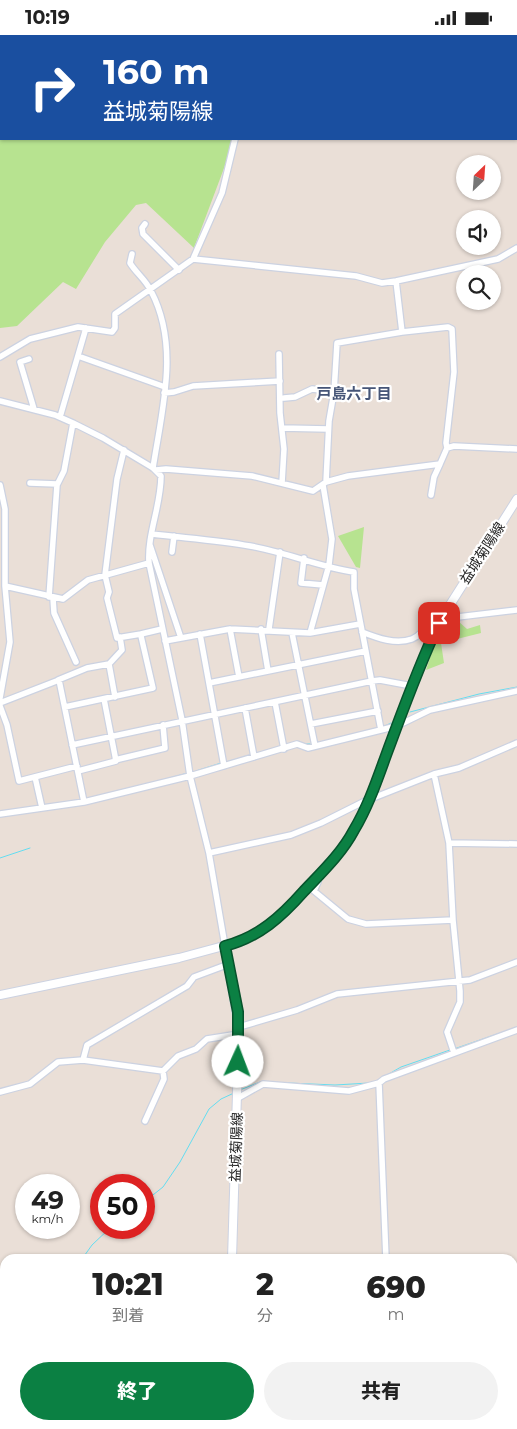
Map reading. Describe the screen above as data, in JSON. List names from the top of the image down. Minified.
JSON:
{"streets":{"main road":["益城菊陽線"]},"districts":["戸島六丁目"],"north":"top right","page":{"status":"10:19","turn":["160 m","益城菊陽線"],"speed":"49 km/h","limit":"50","eta":["10:21","到着","2","分","690","m"],"buttons":["終了","共有"]}}
